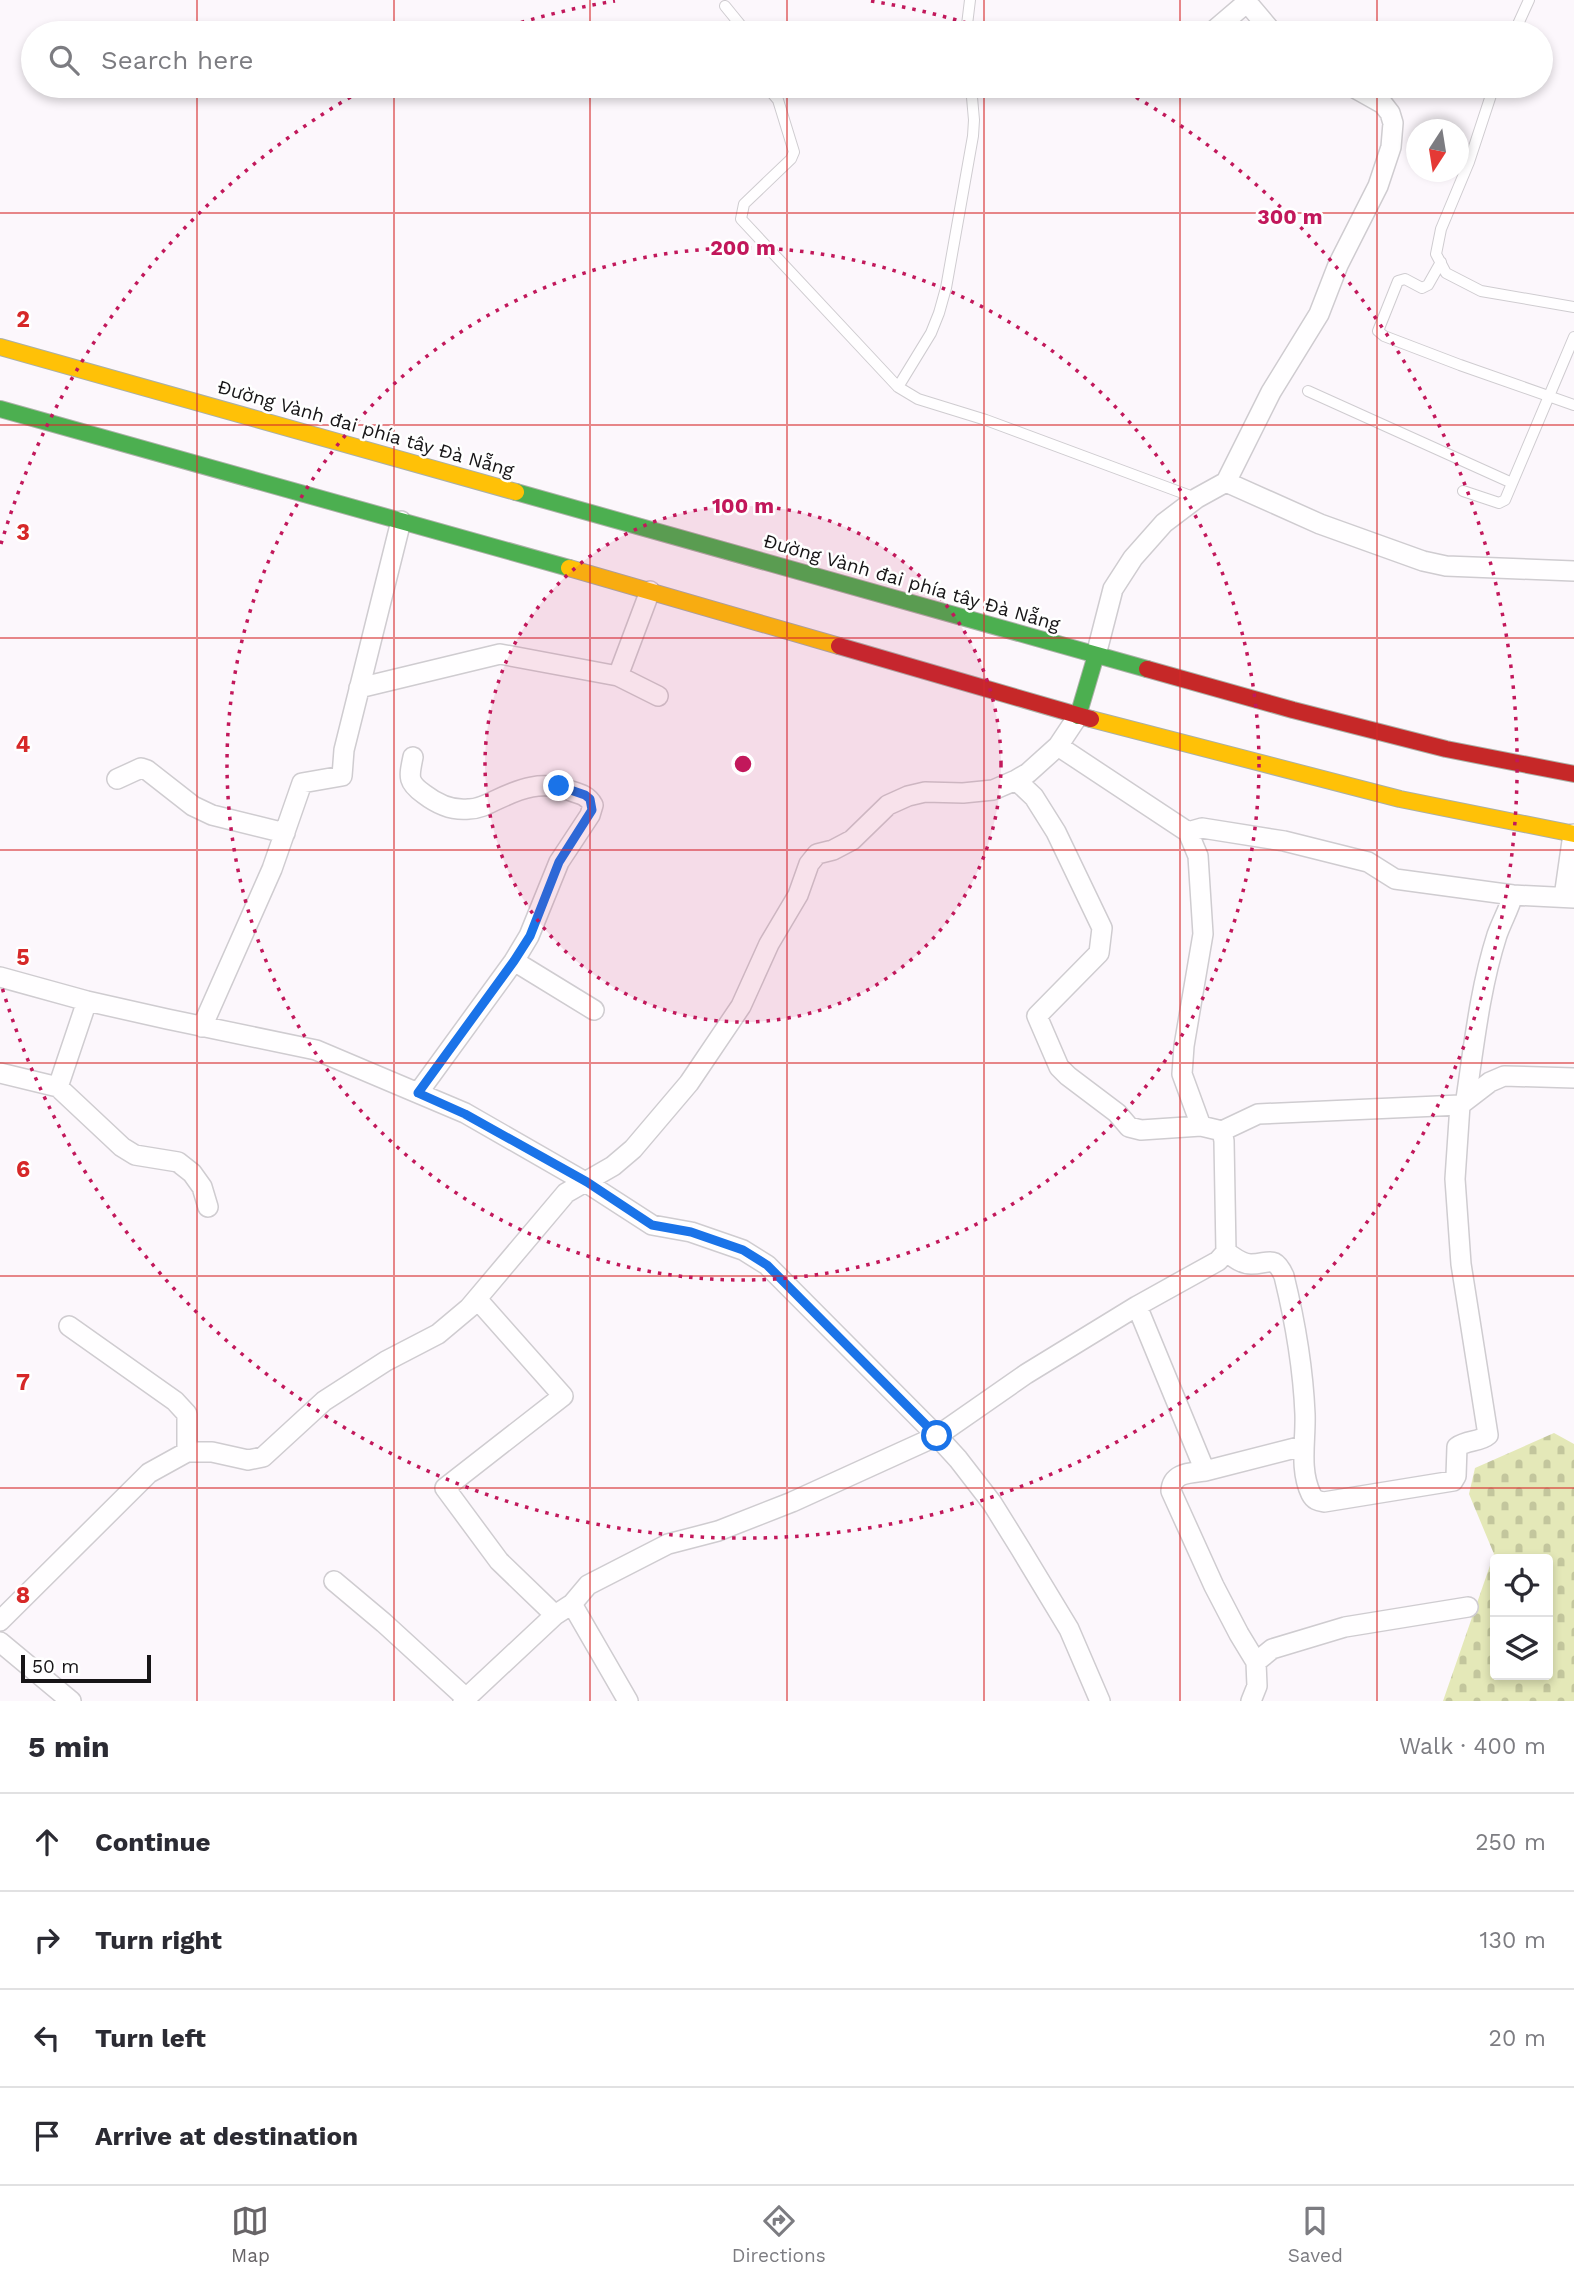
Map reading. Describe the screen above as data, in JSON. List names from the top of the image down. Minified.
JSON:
{"streets":{"main road":["Đường Vành đai phía tây Đà Nẵng"]},"scale_bar":"50 m","north":"bottom","page":{"search":"Search here","scale":"50 m","heading":["5 min","Walk · 400 m"],"list":[["Continue","250 m"],["Turn right","130 m"],["Turn left","20 m"],"Arrive at destination"],"nav":["Map","Directions","Saved"]},"grid":{"rows":["2","3","4","5","6","7","8"]},"rings":["300 m","200 m","100 m"]}
